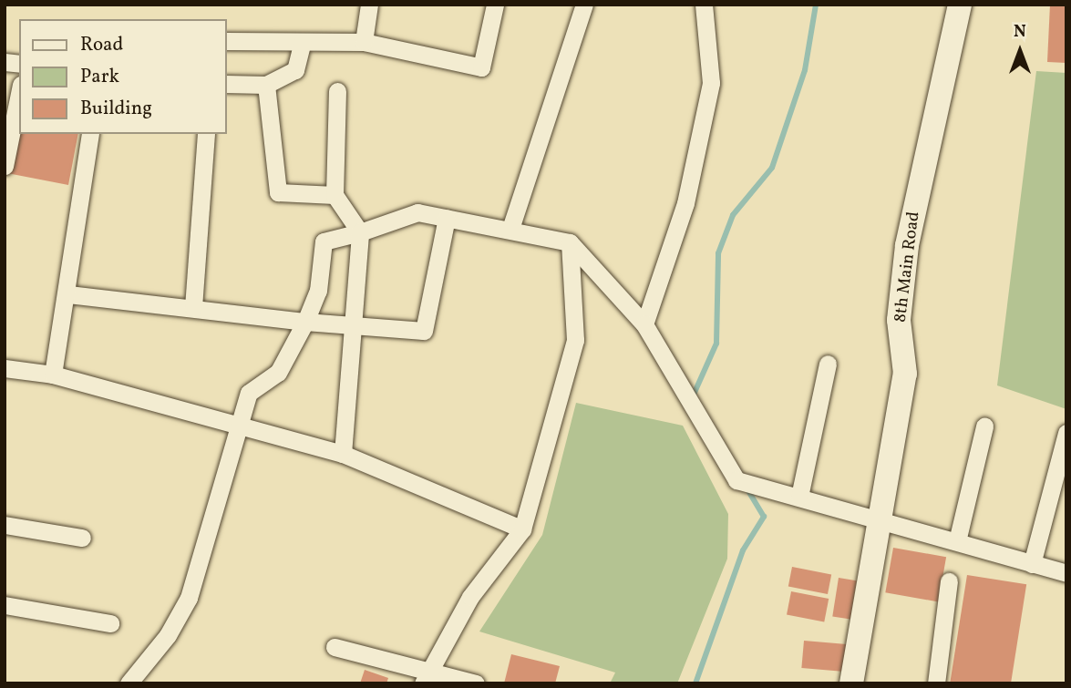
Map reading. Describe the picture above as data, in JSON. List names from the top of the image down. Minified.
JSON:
{"streets":{"street":["8th Main Road"]},"legend":["Road","Park","Building"],"north":"top"}
